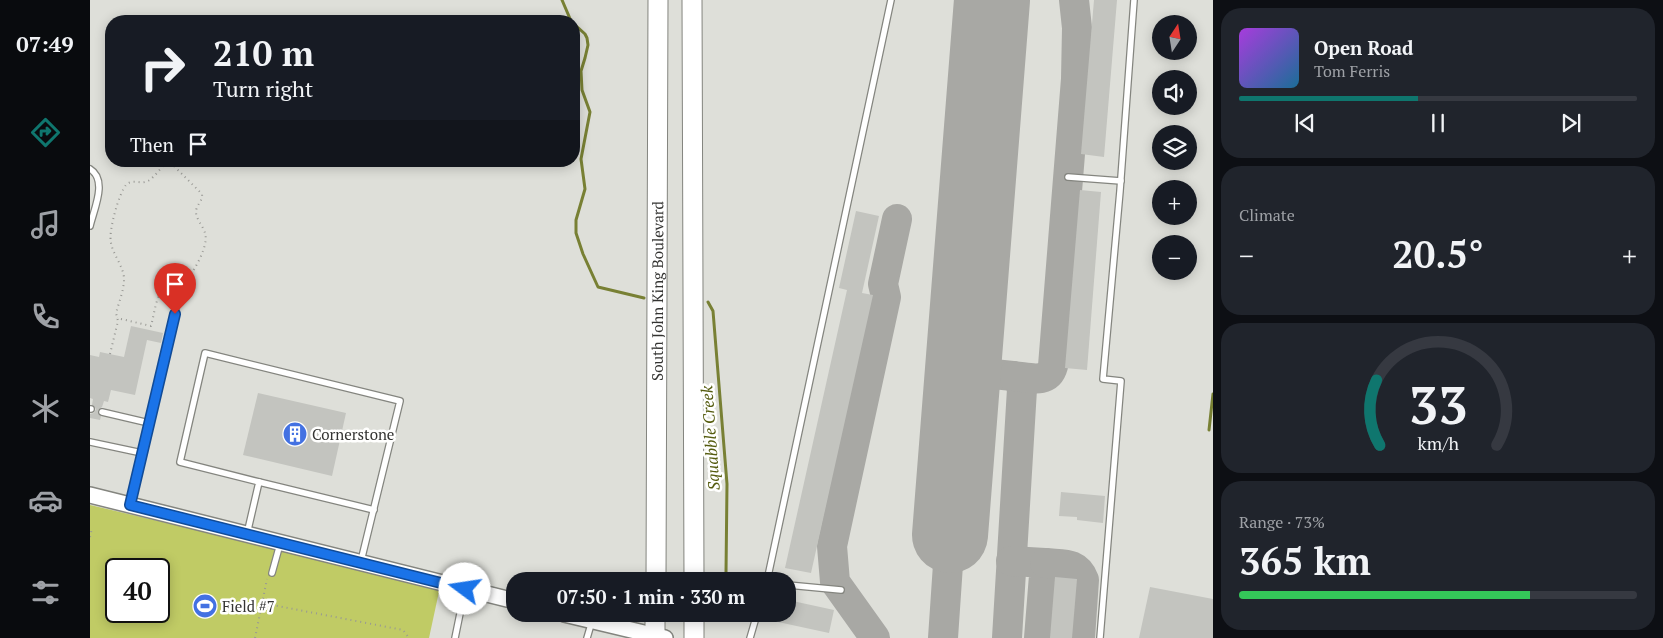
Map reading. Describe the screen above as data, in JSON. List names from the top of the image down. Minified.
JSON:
{"streets":{"main road":["South John King Boulevard"]},"water":["Squabble Creek"],"places":{"building":["Cornerstone"],"sports":["Field #7"]},"north":"top","page":{"tabs":"07:49","map_buttons":["+","−"],"turn":["210 m","Turn right"],"song":["Open Road","Tom Ferris"],"then":"Then","tile":["Climate",["Range · 73%","365 km"]],"heat":["−","20.5°","+"],"limit":"40","trip":"07:50 · 1 min · 330 m","gauge":["33","km/h"]}}
